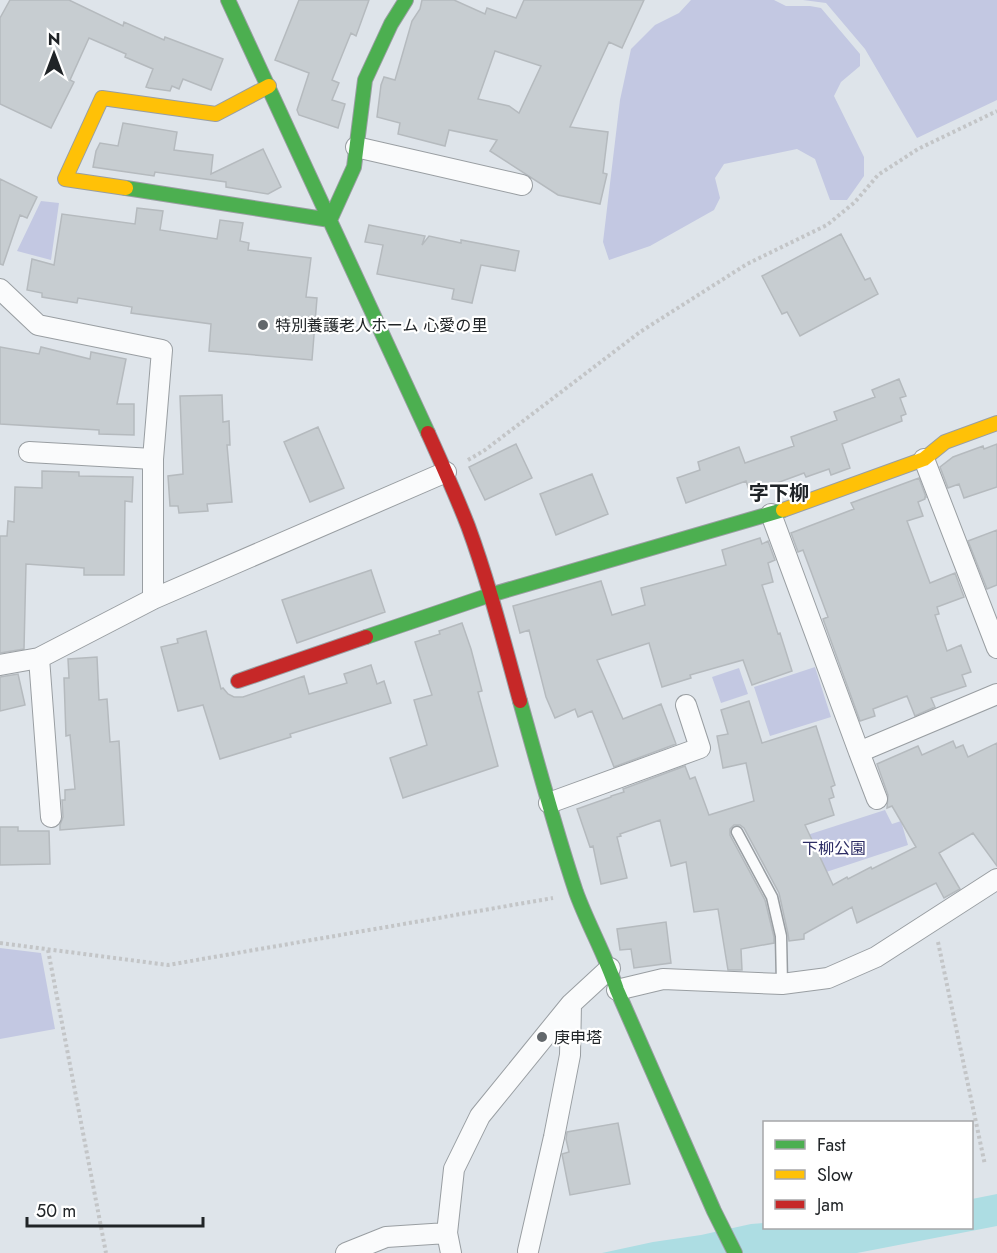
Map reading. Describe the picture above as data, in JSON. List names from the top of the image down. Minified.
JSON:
{"districts":["字下柳"],"parks":["下柳公園"],"places":["特別養護老人ホーム 心愛の里","庚申塔"],"legend":["Fast","Slow","Jam"],"scale_bar":"50 m","north":"top"}
